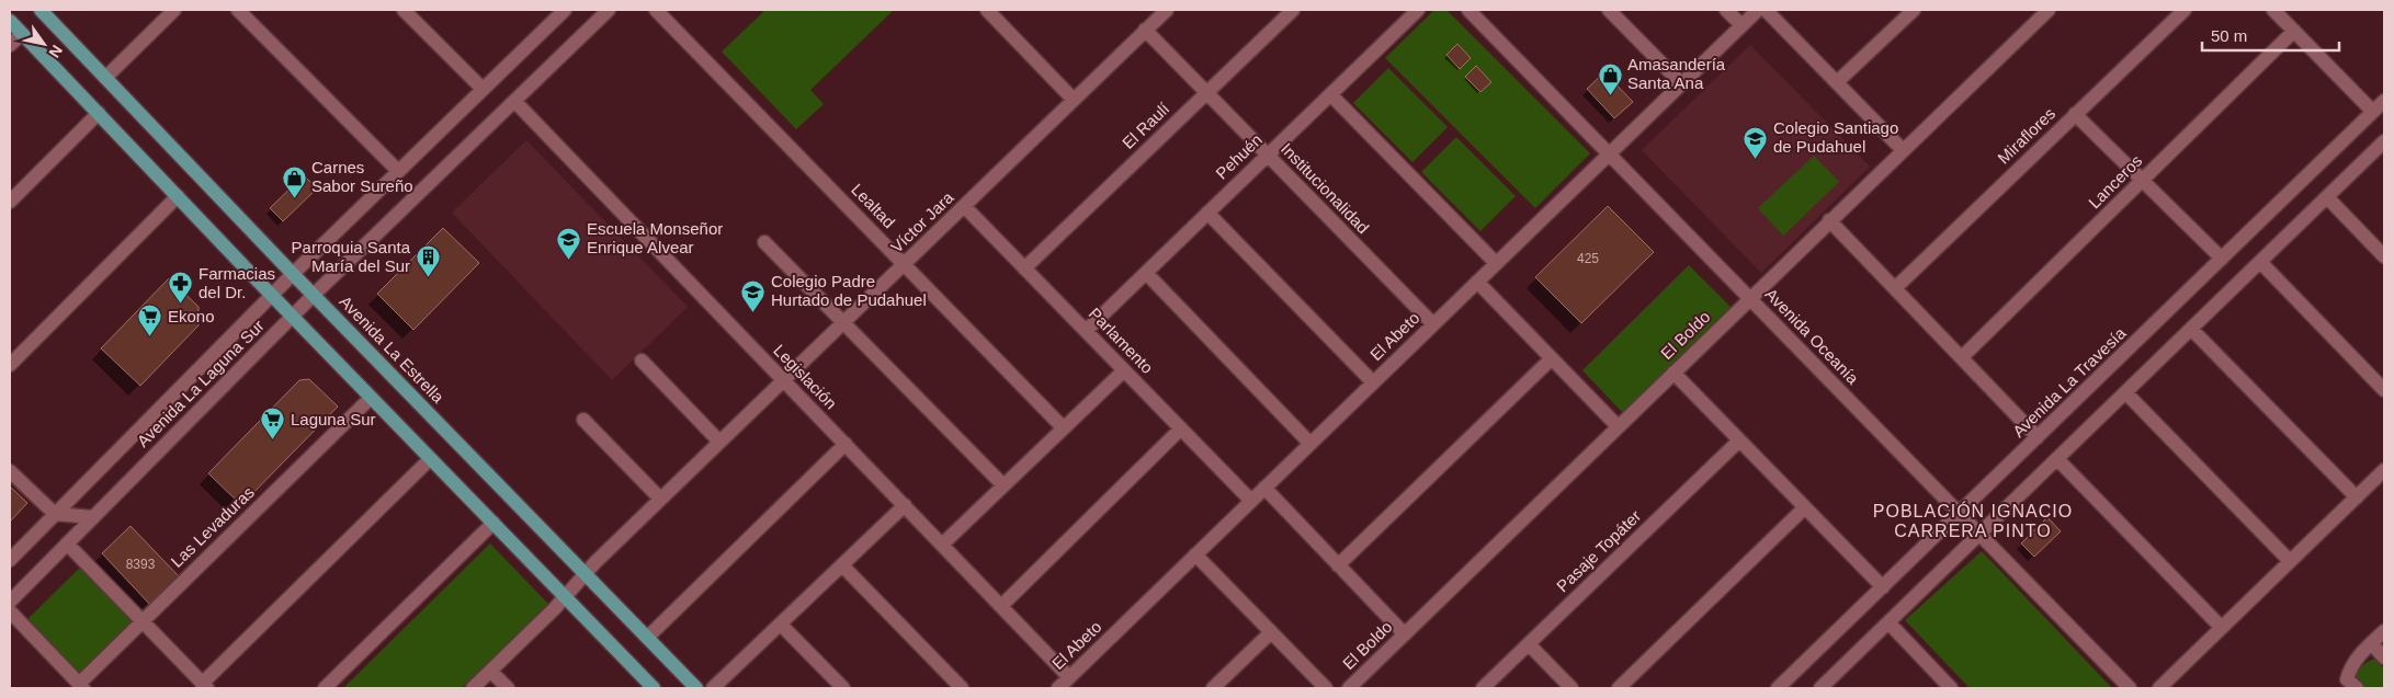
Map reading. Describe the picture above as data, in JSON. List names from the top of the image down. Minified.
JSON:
{"streets":{"main road":["Avenida La Estrella"],"street":["El Raulí","Miraflores","Pehuén","Lanceros","Institucionalidad","Lealtad","Víctor Jara","El Boldo","El Abeto","Avenida Oceanía","Parlamento","Legislación","Avenida La Travesía","Avenida La Laguna Sur","Las Levaduras","Pasaje Topáter"]},"crossings":[["El Raulí","Institucionalidad"],["El Raulí","Parlamento"],["Pehuén","Institucionalidad"],["Pehuén","Parlamento"],["Institucionalidad","Víctor Jara"],["Institucionalidad","El Abeto"],["Lealtad","Víctor Jara"],["Víctor Jara","Parlamento"],["Víctor Jara","Avenida La Estrella"],["Víctor Jara","Legislación"],["El Boldo","Avenida Oceanía"],["El Abeto","Avenida Oceanía"],["El Abeto","Parlamento"],["El Abeto","Legislación"],["Avenida Oceanía","Avenida La Travesía"],["Avenida La Estrella","Avenida La Laguna Sur"],["Legislación","Avenida La Laguna Sur"]],"districts":["POBLACIÓN IGNACIO CARRERA PINTO"],"places":{"shop":["Amasandería Santa Ana","Carnes Sabor Sureño"],"school or university":["Colegio Santiago de Pudahuel","Escuela Monseñor Enrique Alvear","Colegio Padre Hurtado de Pudahuel"],"building":["Parroquia Santa María del Sur"],"pharmacy":["Farmacias del Dr."],"supermarket":["Ekono","Laguna Sur"]},"house_numbers":["425","8393"],"scale_bar":"50 m","north":"bottom right"}
